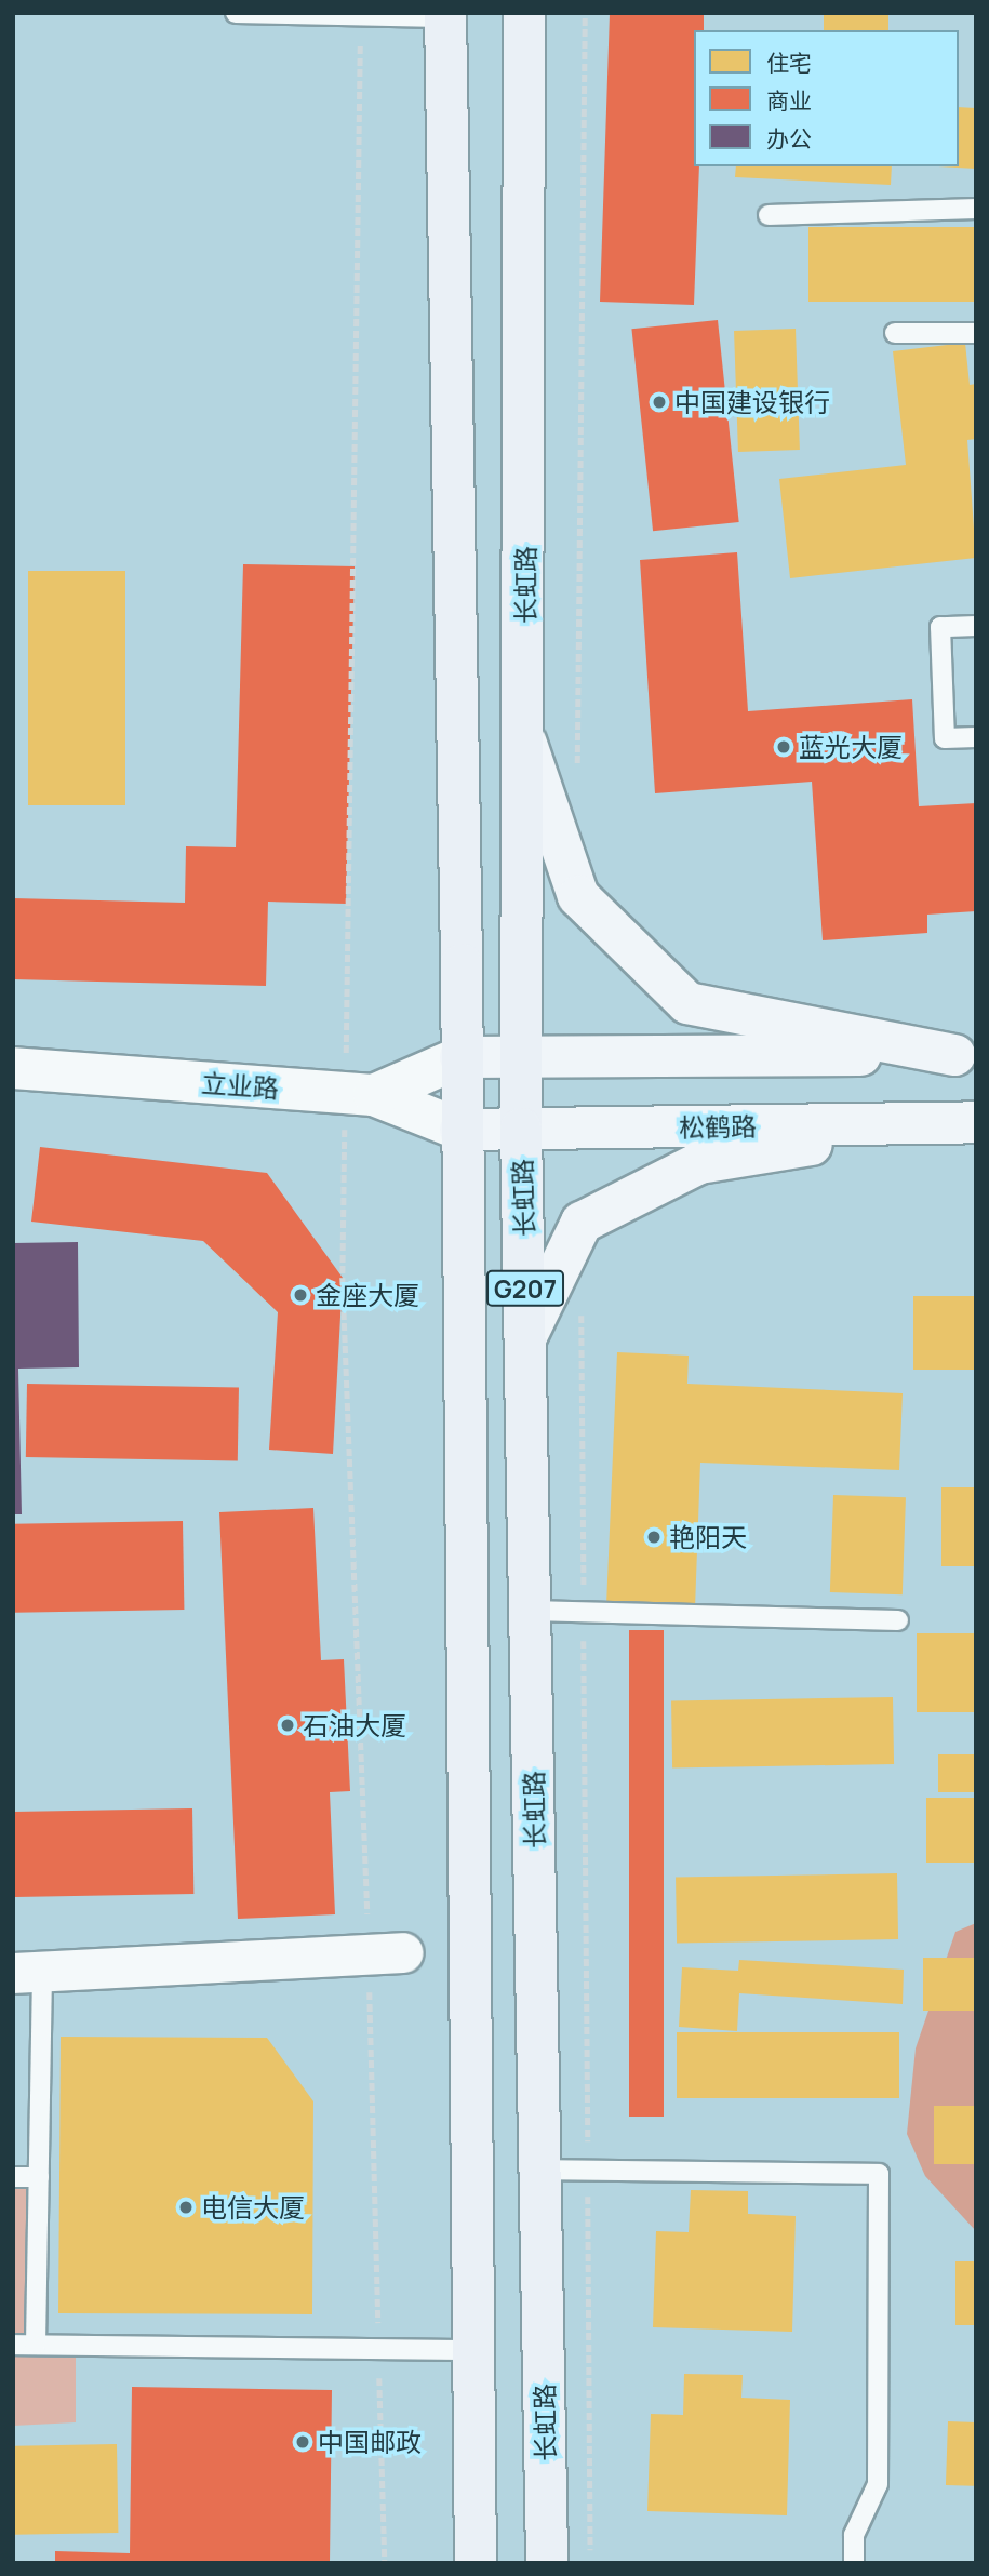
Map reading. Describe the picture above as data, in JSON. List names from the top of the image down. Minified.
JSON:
{"streets":{"highway":["长虹路","G207"],"main road":["松鹤路"],"street":["立业路"]},"crossings":[["长虹路","松鹤路"],["立业路","松鹤路"],["立业路","G207"],["松鹤路","G207"]],"places":["中国建设银行","蓝光大厦","金座大厦","艳阳天","石油大厦","电信大厦","中国邮政"],"legend":["住宅","商业","办公"]}
